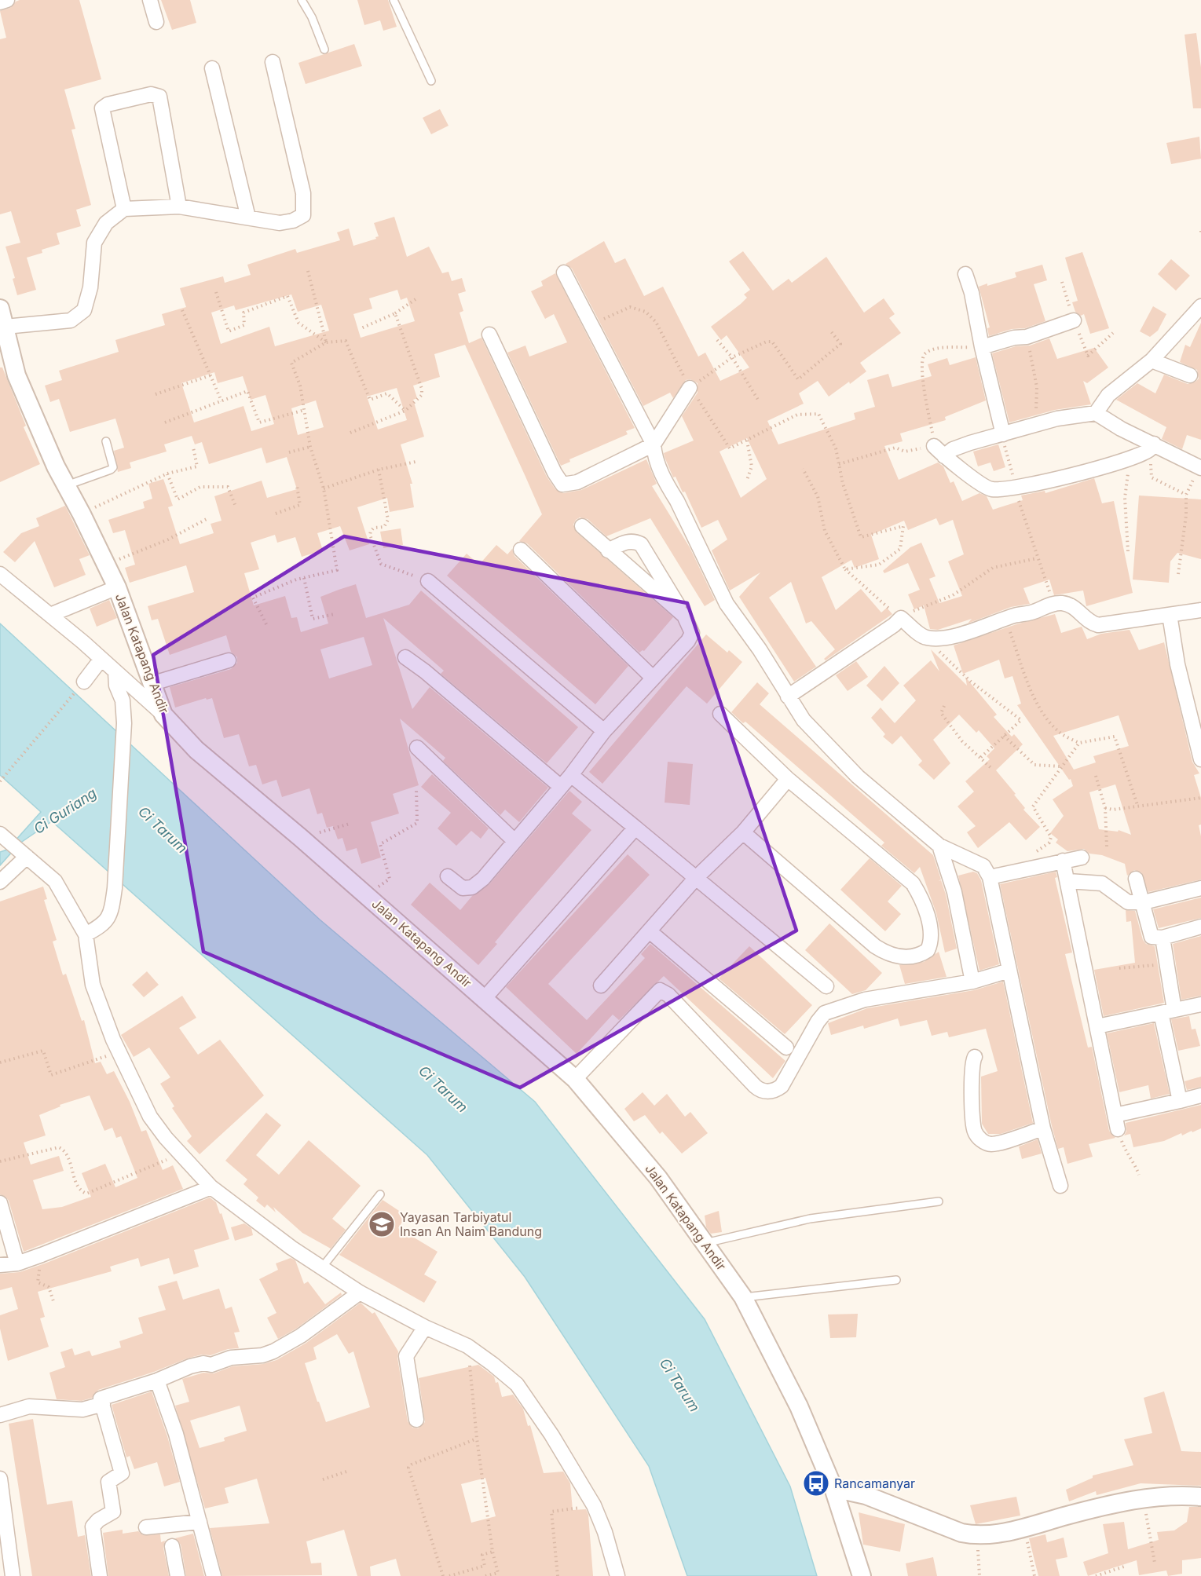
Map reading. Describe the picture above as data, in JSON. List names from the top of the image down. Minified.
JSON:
{"streets":{"street":["Jalan Katapang Andir"]},"water":["Ci Guriang","Ci Tarum"],"places":{"school or university":["Yayasan Tarbiyatul Insan An Naim Bandung"],"bus stop":["Rancamanyar"]}}
